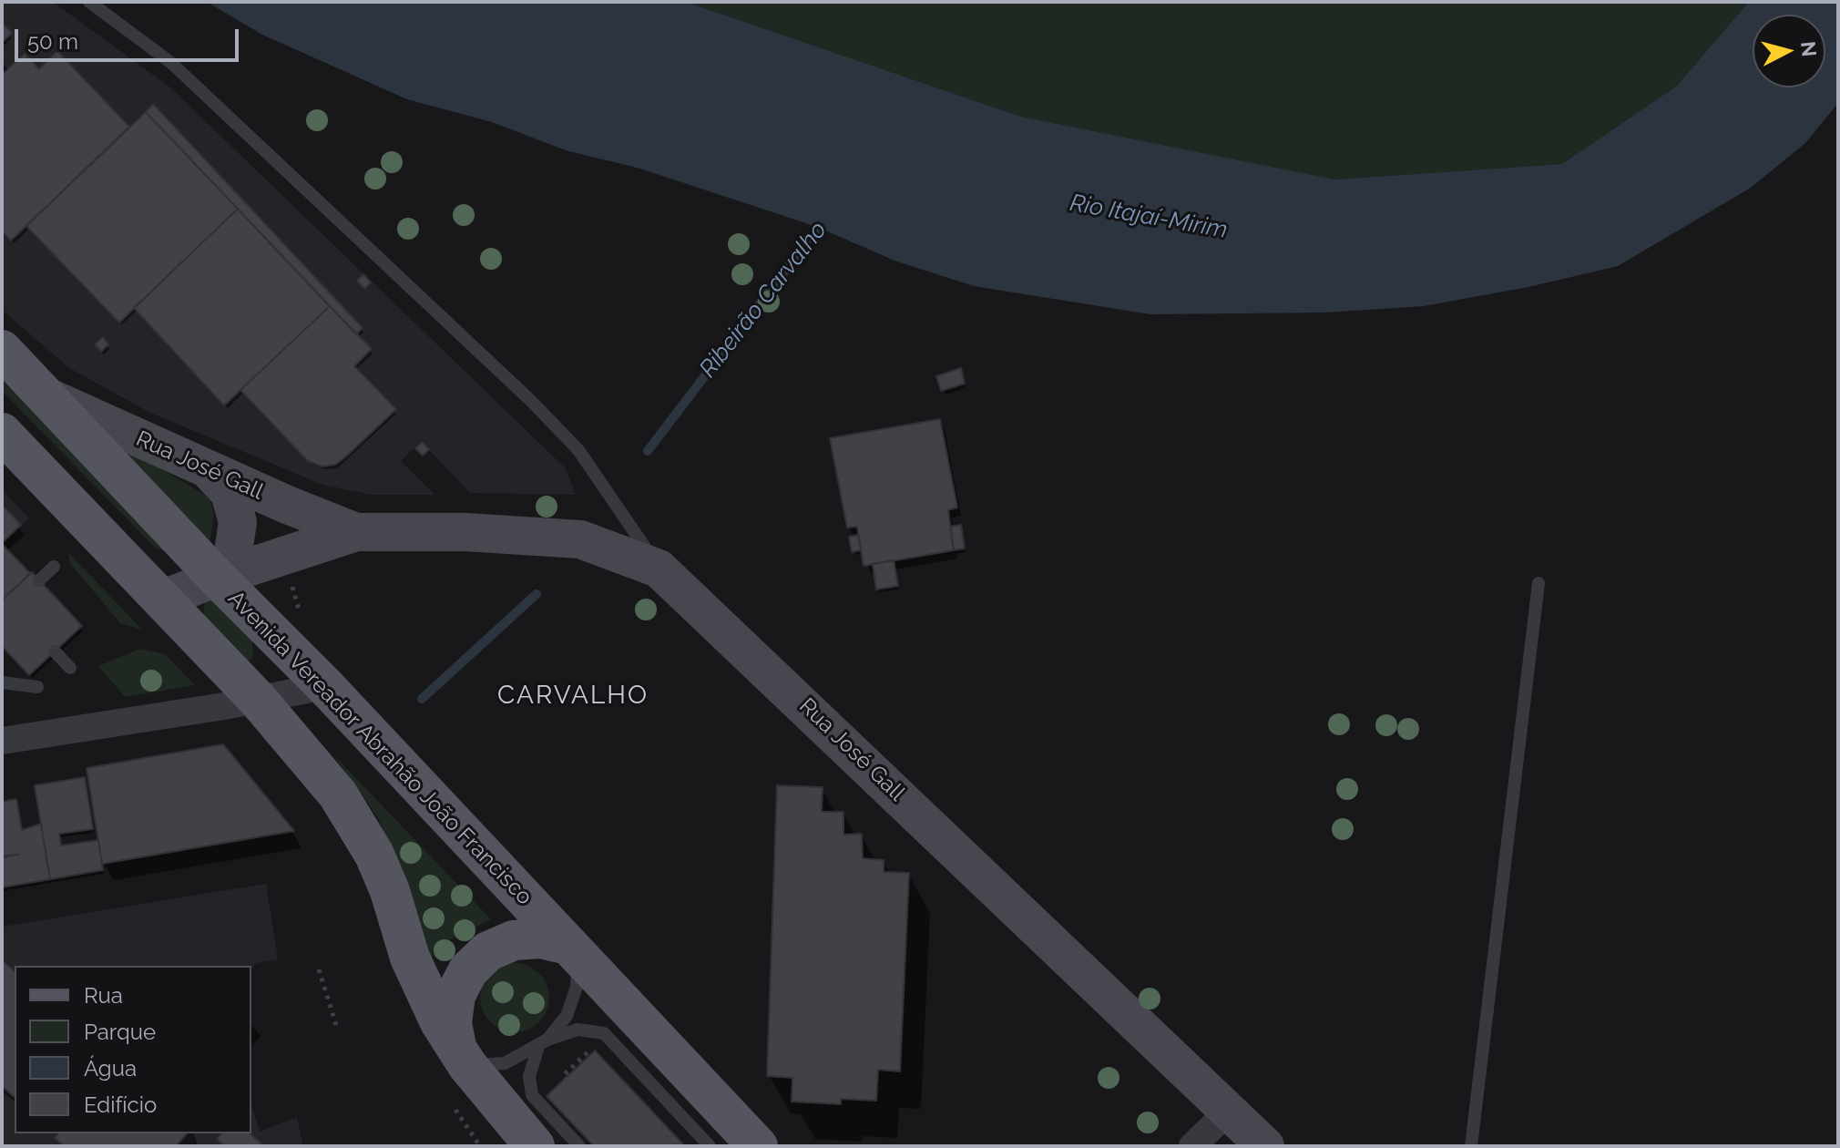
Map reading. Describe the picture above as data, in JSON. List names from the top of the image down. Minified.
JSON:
{"streets":{"main road":["Rua José Gall","Avenida Vereador Abrahão João Francisco"]},"crossings":[["Rua José Gall","Avenida Vereador Abrahão João Francisco"]],"districts":["CARVALHO"],"water":["Rio Itajaí-Mirim","Ribeirão Carvalho"],"legend":["Rua","Parque","Água","Edifício"],"scale_bar":"50 m","north":"right"}
